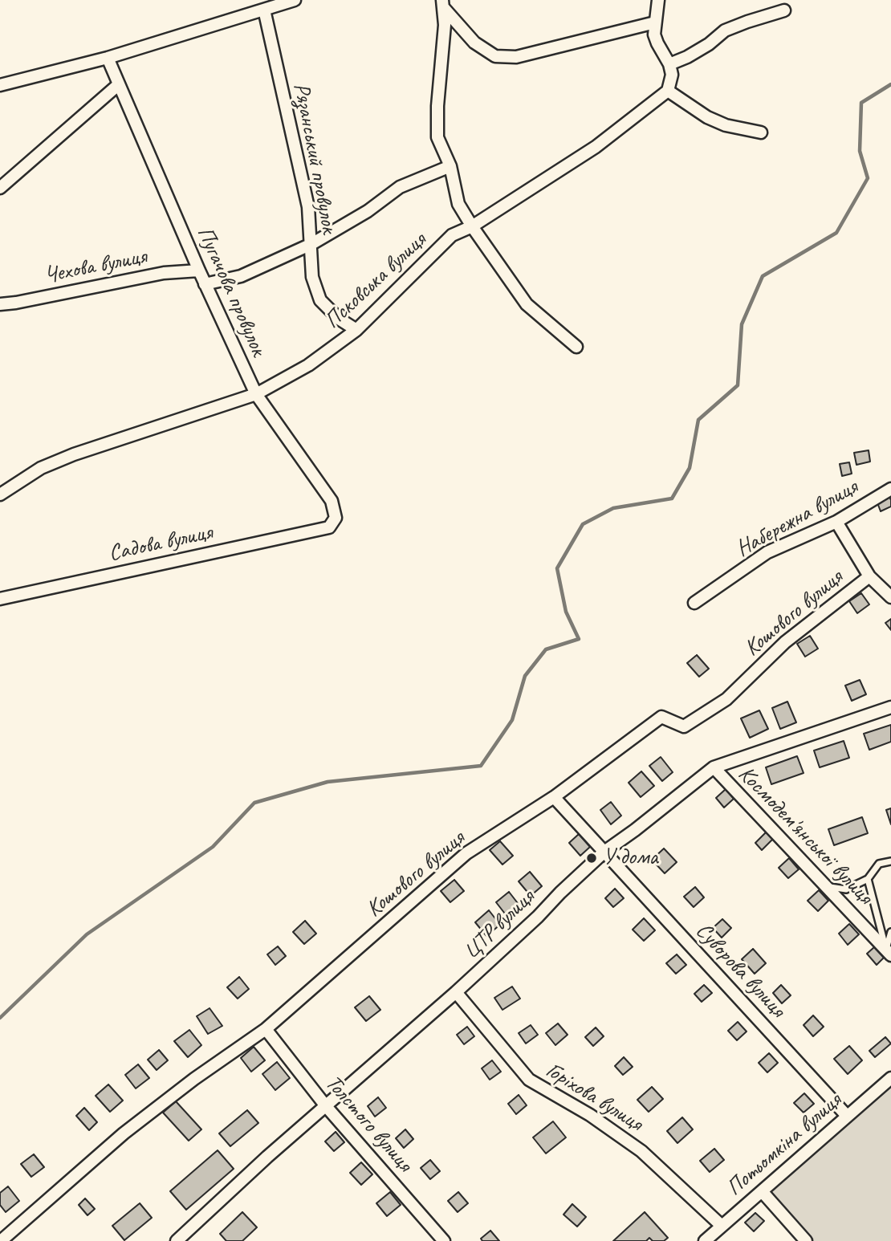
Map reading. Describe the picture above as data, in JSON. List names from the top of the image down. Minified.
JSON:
{"streets":{"street":["Рязанський провулок","Чехова вулиця","Псковська вулиця","Пугачова провулок","Набережна вулиця","Садова вулиця","Кошового вулиця","Космодем'янської вулиця","ЦТР вулиця","Суворова вулиця","Горіхова вулиця","Толстого вулиця","Потьомкіна вулиця"]},"crossings":[["Рязанський провулок","Псковська вулиця"],["Чехова вулиця","Пугачова провулок"],["Псковська вулиця","Пугачова провулок"],["Пугачова провулок","Садова вулиця"],["Кошового вулиця","Суворова вулиця"],["Кошового вулиця","Толстого вулиця"],["Космодем'янської вулиця","ЦТР вулиця"],["ЦТР вулиця","Суворова вулиця"],["ЦТР вулиця","Горіхова вулиця"],["ЦТР вулиця","Толстого вулиця"],["Суворова вулиця","Потьомкіна вулиця"],["Горіхова вулиця","Потьомкіна вулиця"]],"places":["У дома"]}
